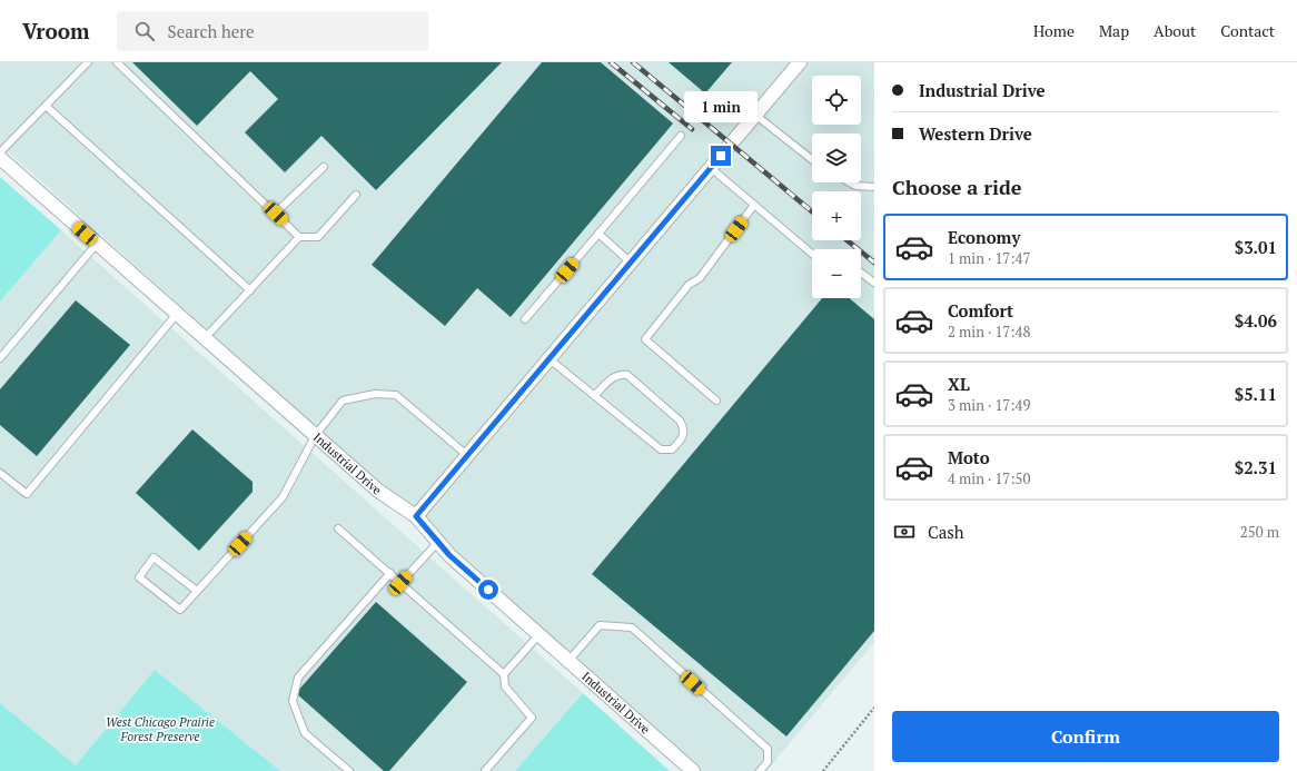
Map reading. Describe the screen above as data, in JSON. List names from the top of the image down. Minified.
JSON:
{"streets":{"street":["Industrial Drive"]},"parks":["West Chicago Prairie Forest Preserve"],"page":{"header":"Vroom","search":"Search here","nav":["Home","Map","About","Contact"],"banner":["Industrial Drive","Western Drive"],"map_buttons":["+","−"],"bubble":"1 min","heading":"Choose a ride","list":[{"name":"Economy","note":"1 min · 17:47","value":"$3.01"},{"name":"Comfort","note":"2 min · 17:48","value":"$4.06"},{"name":"XL","note":"3 min · 17:49","value":"$5.11"},{"name":"Moto","note":"4 min · 17:50","value":"$2.31"}],"pay":["Cash","250 m"],"buttons":"Confirm"}}
